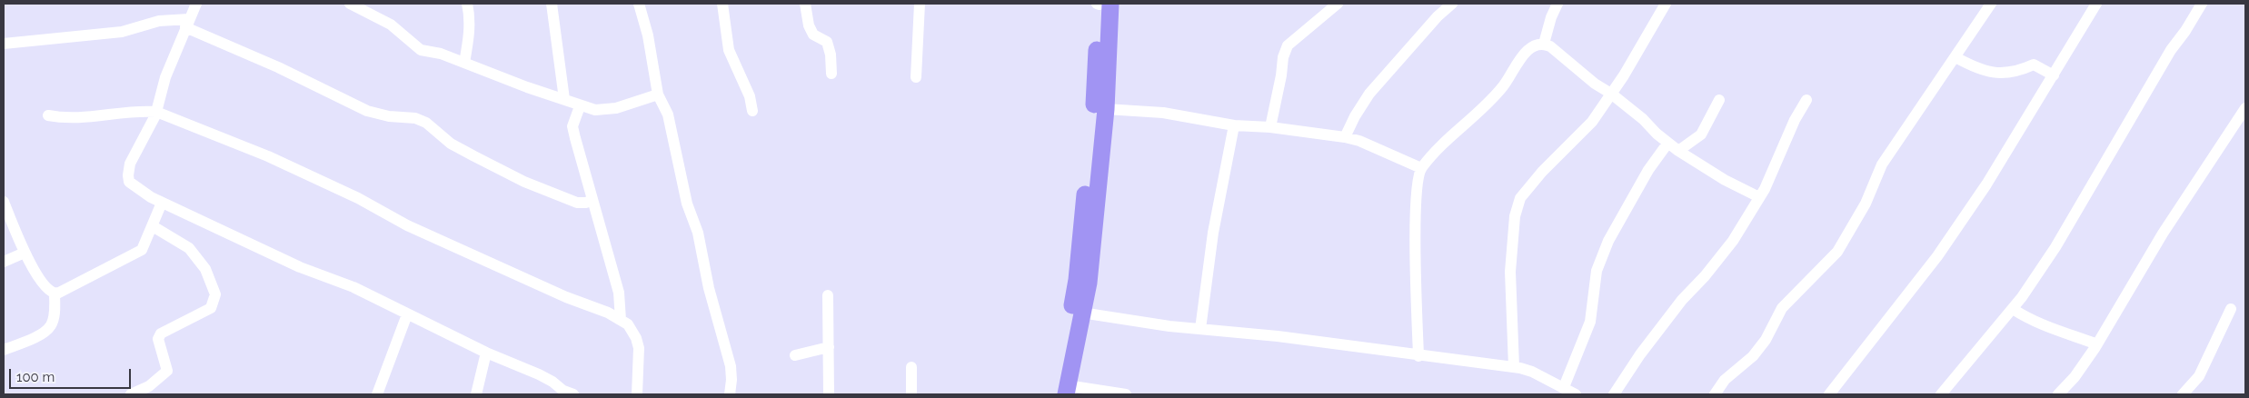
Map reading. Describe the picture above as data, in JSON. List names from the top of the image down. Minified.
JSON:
{"scale_bar":"100 m"}
